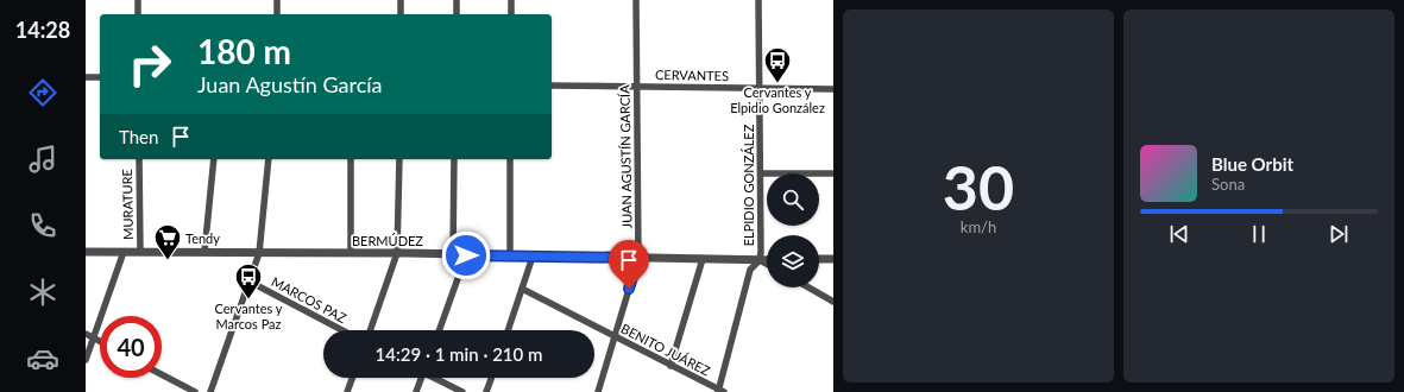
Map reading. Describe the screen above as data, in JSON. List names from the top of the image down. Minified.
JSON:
{"streets":{"street":["CERVANTES","JUAN AGUSTÍN GARCÍA","ELPIDIO GONZÁLEZ","MURATURE","BERMÚDEZ","MARCOS PAZ","BENITO JUÁREZ"]},"crossings":[["CERVANTES","JUAN AGUSTÍN GARCÍA"],["CERVANTES","ELPIDIO GONZÁLEZ"],["JUAN AGUSTÍN GARCÍA","BERMÚDEZ"],["JUAN AGUSTÍN GARCÍA","BENITO JUÁREZ"],["ELPIDIO GONZÁLEZ","BERMÚDEZ"],["ELPIDIO GONZÁLEZ","BENITO JUÁREZ"],["MURATURE","BERMÚDEZ"]],"places":{"bus stop":["Cervantes y Elpidio González","Cervantes y Marcos Paz"],"supermarket":["Tendy"]},"page":{"tabs":"14:28","tile":["30","km/h"],"turn":["180 m","Juan Agustín García"],"then":"Then","song":["Blue Orbit","Sona"],"limit":"40","trip":"14:29 · 1 min · 210 m"}}
